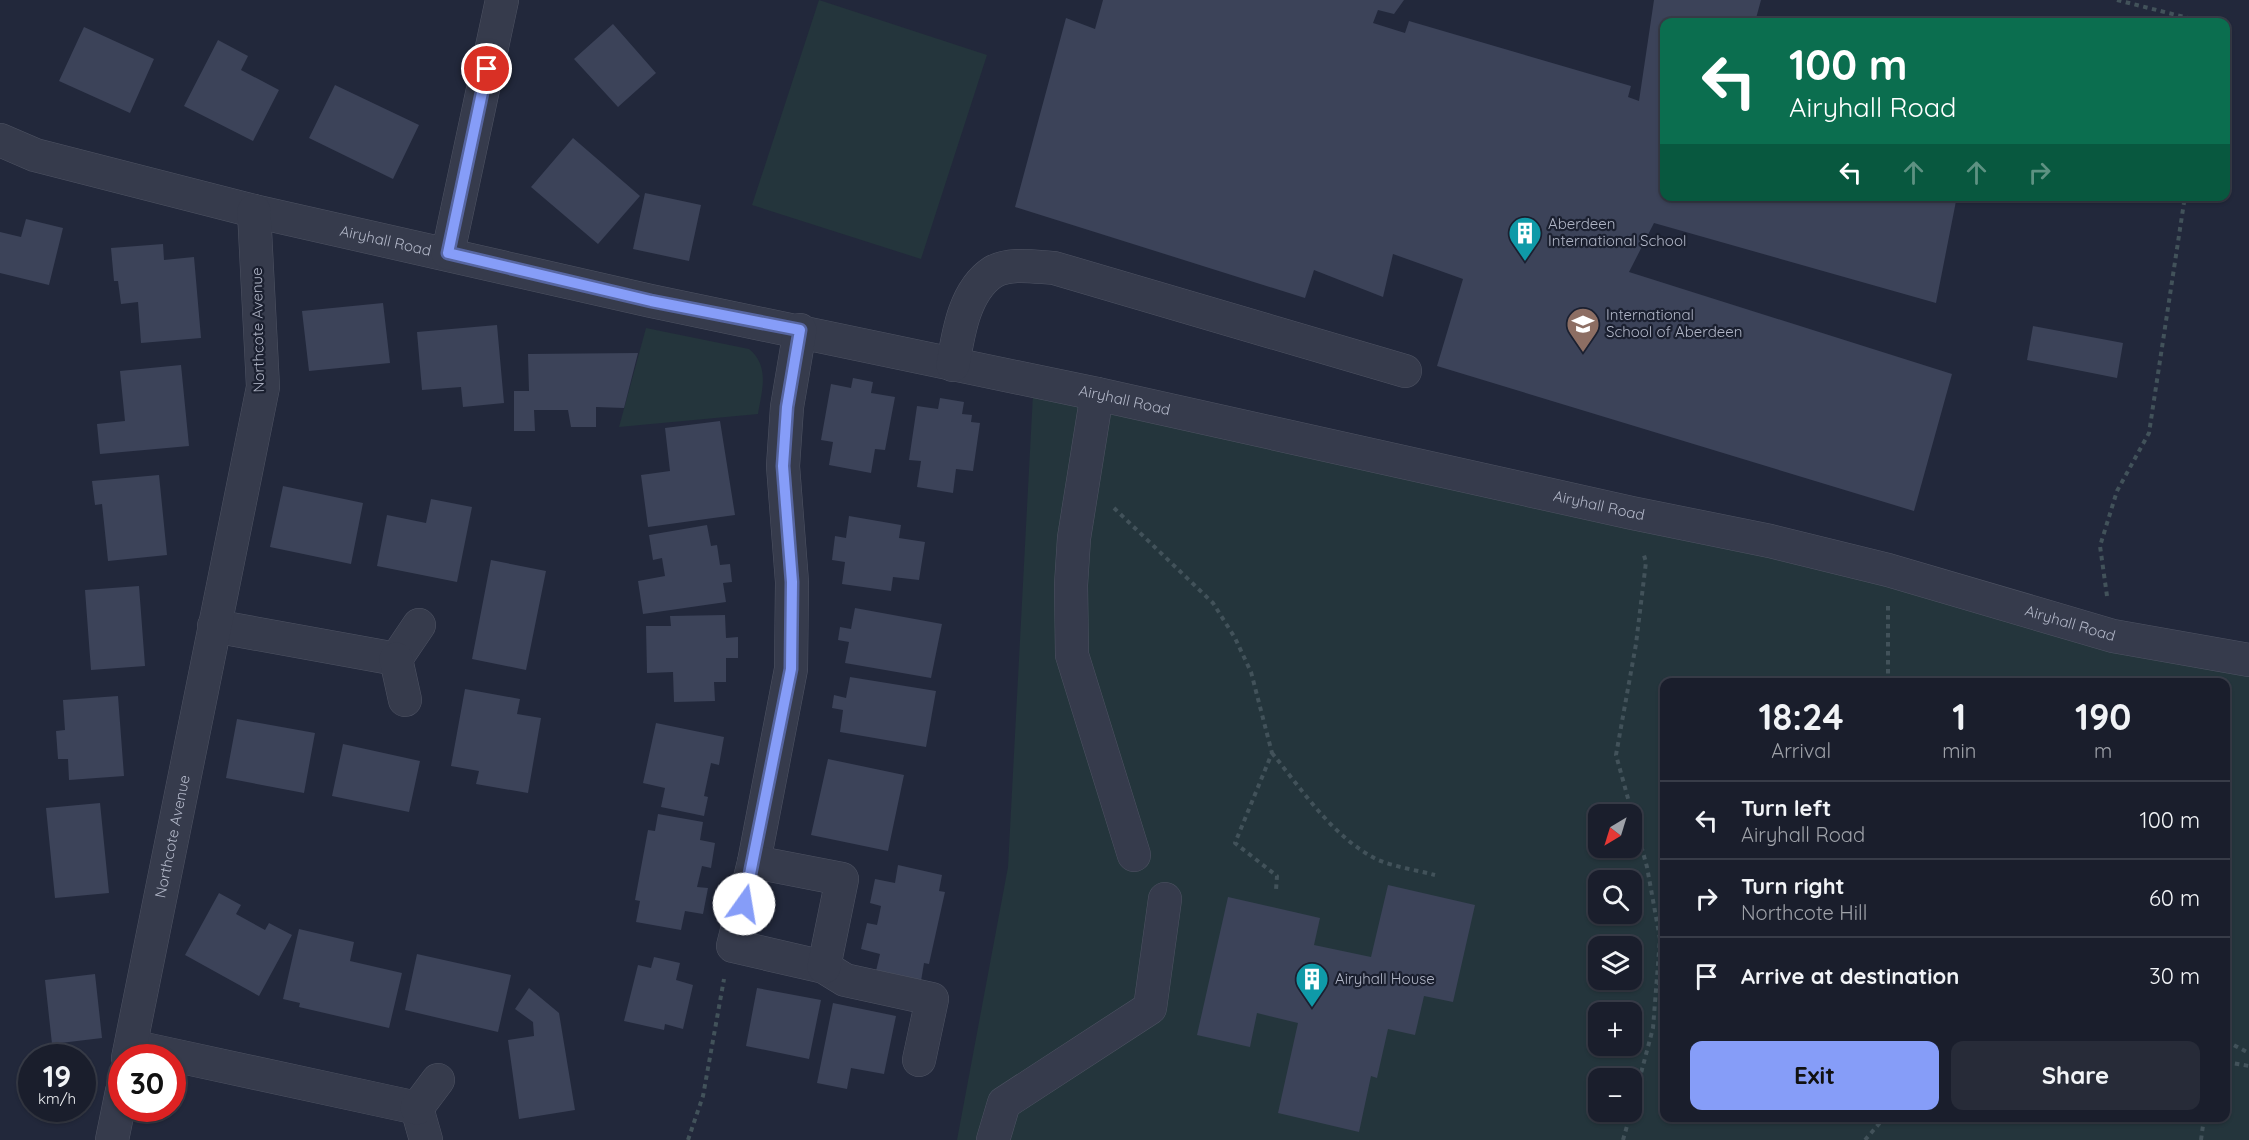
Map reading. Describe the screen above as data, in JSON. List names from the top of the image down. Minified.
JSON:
{"streets":{"street":["Airyhall Road","Northcote Avenue"]},"crossings":[["Airyhall Road","Northcote Avenue"]],"places":{"building":["Aberdeen International School","Airyhall House"],"school or university":["International School of Aberdeen"]},"north":"bottom left","page":{"turn":["100 m","Airyhall Road"],"eta":["18:24","Arrival","1","min","190","m"],"list":[{"name":"Turn left","note":"Airyhall Road","value":"100 m"},{"name":"Turn right","note":"Northcote Hill","value":"60 m"},{"name":"Arrive at destination","value":"30 m"}],"map_buttons":["+","−"],"buttons":["Exit","Share"],"speed":"19 km/h","limit":"30"}}
